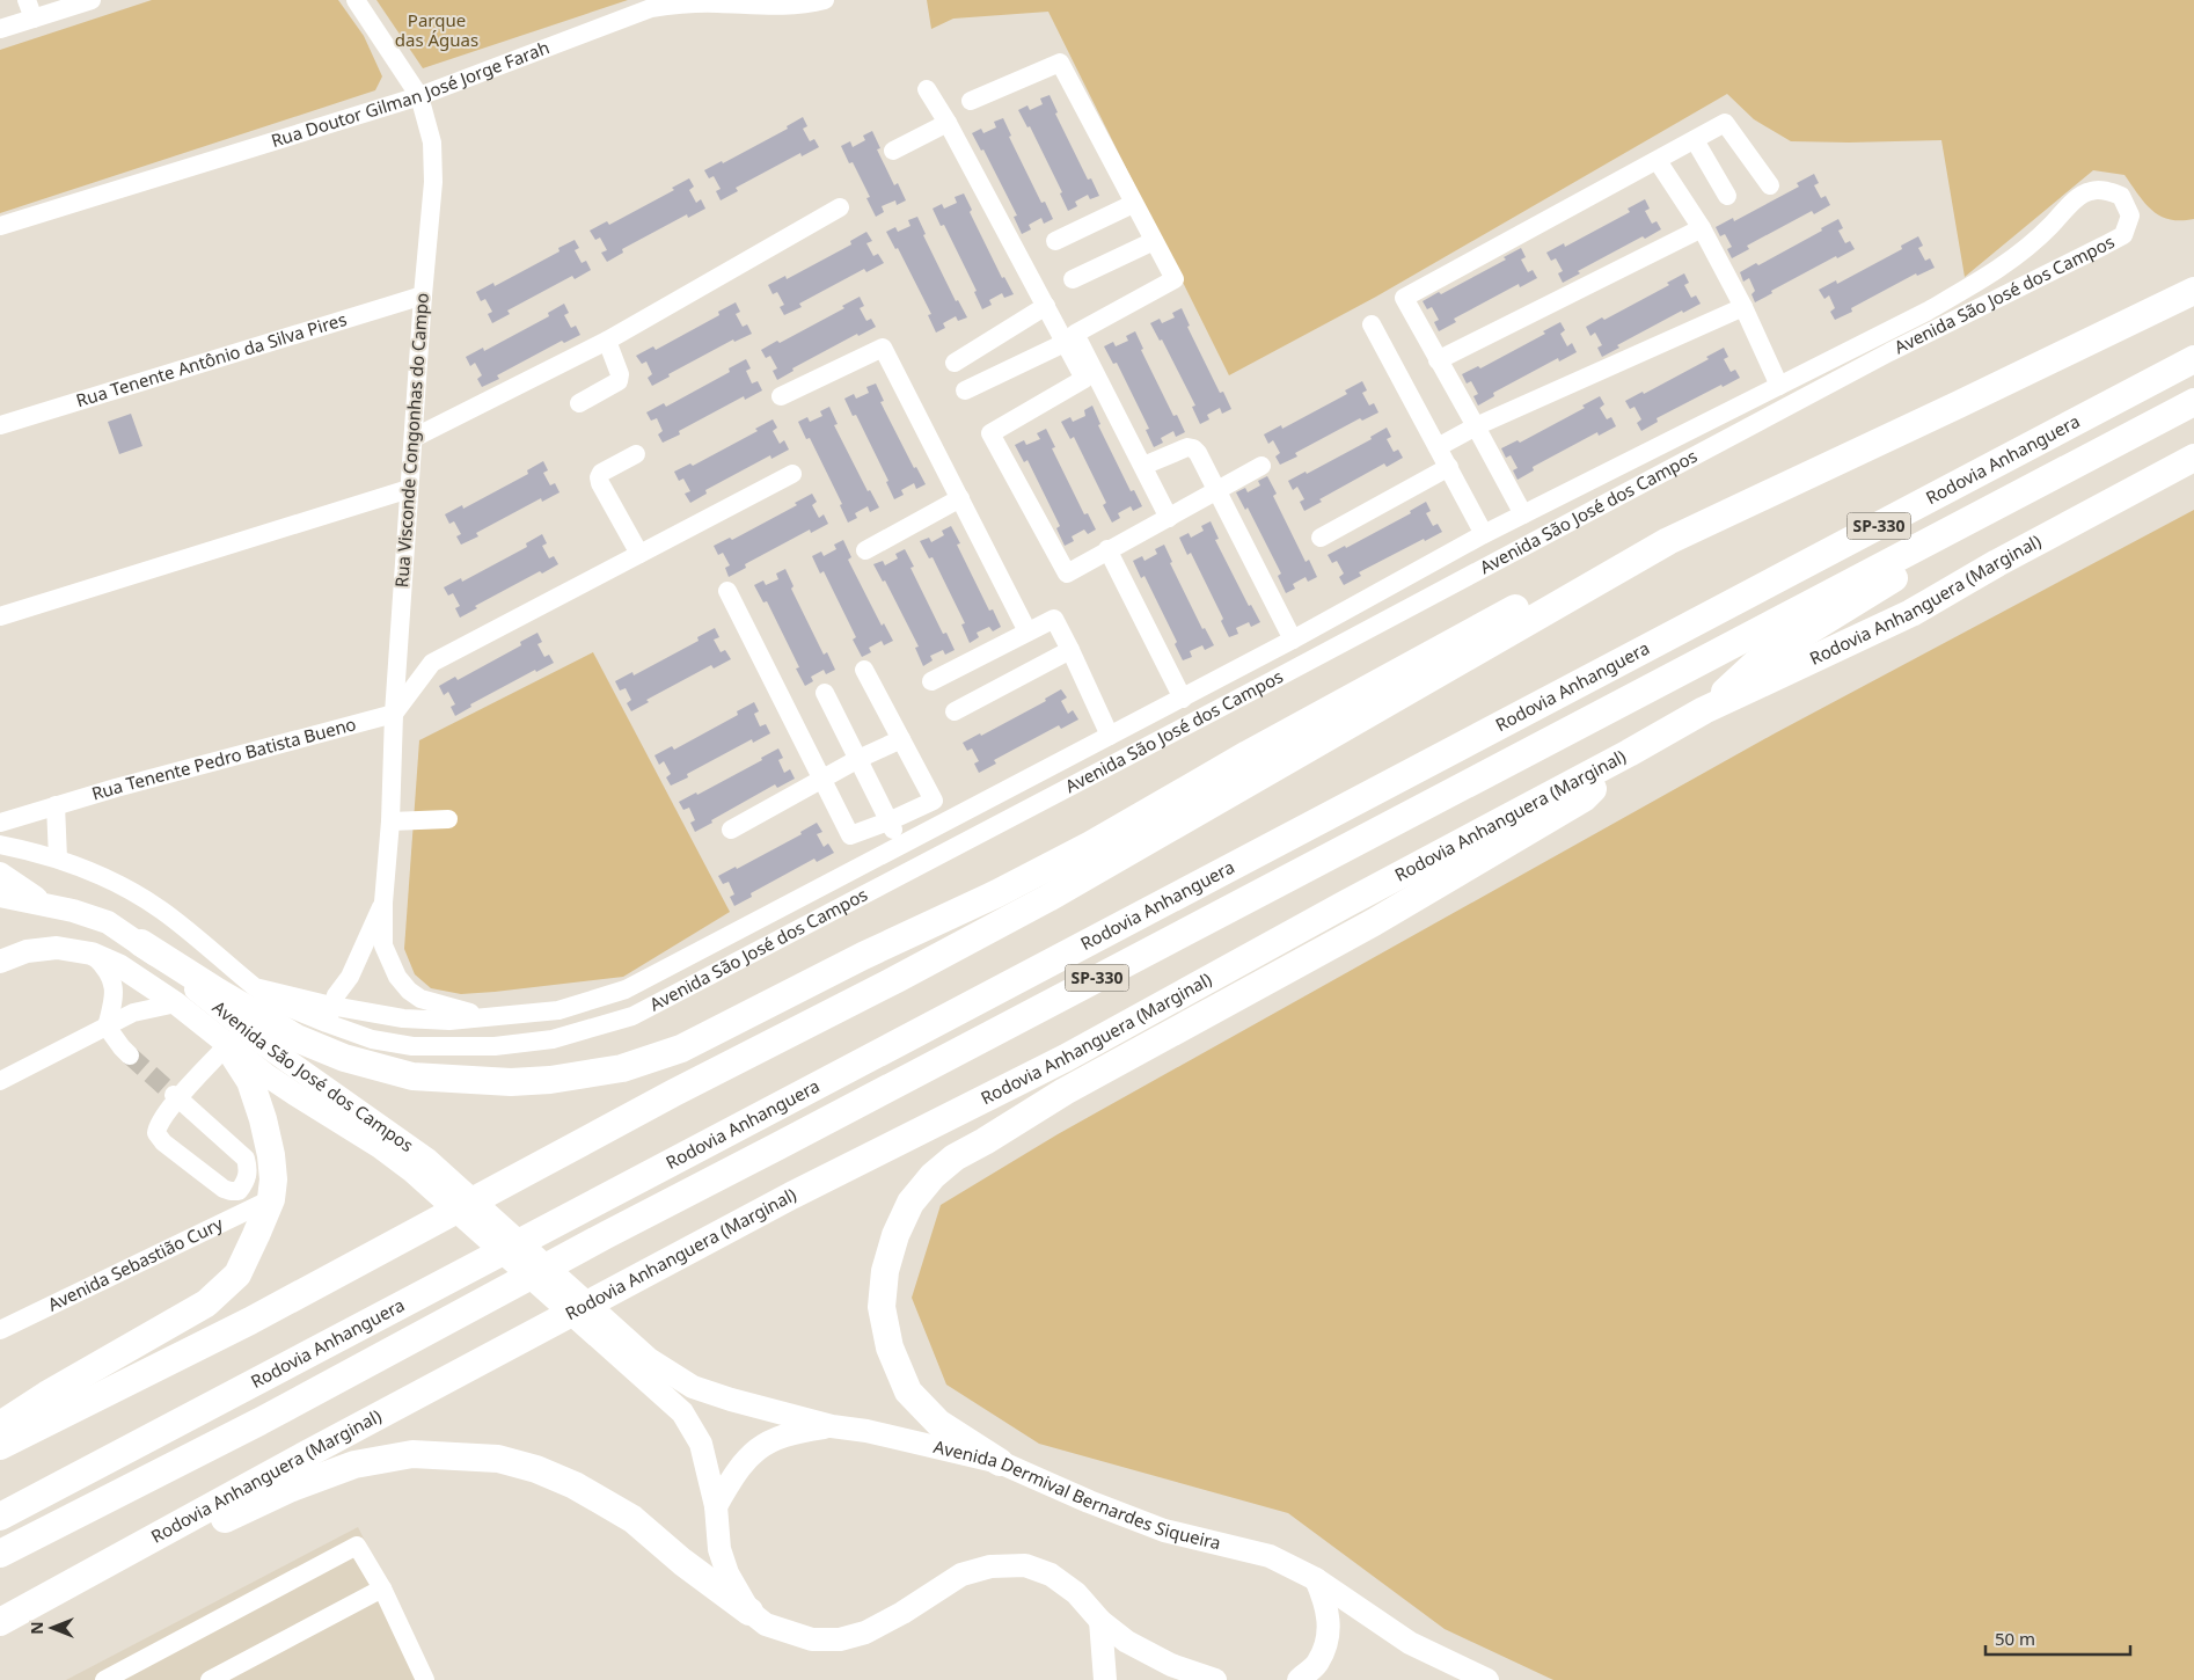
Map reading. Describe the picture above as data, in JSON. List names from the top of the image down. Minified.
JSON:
{"streets":{"highway":["Rodovia Anhanguera","SP-330","Rodovia Anhanguera (Marginal)"],"main road":["Avenida São José dos Campos","Avenida Dermival Bernardes Siqueira"],"street":["Rua Doutor Gilman José Jorge Farah","Rua Tenente Antônio da Silva Pires","Rua Visconde Congonhas do Campo","Rua Tenente Pedro Batista Bueno","Avenida Sebastião Cury"]},"crossings":[["Rua Doutor Gilman José Jorge Farah","Rua Visconde Congonhas do Campo"],["Avenida São José dos Campos","Rua Visconde Congonhas do Campo"],["Avenida São José dos Campos","Avenida Dermival Bernardes Siqueira"],["Rua Tenente Antônio da Silva Pires","Rua Visconde Congonhas do Campo"],["Rua Visconde Congonhas do Campo","Rua Tenente Pedro Batista Bueno"]],"parks":["Parque das Águas"],"scale_bar":"50 m","north":"left"}
